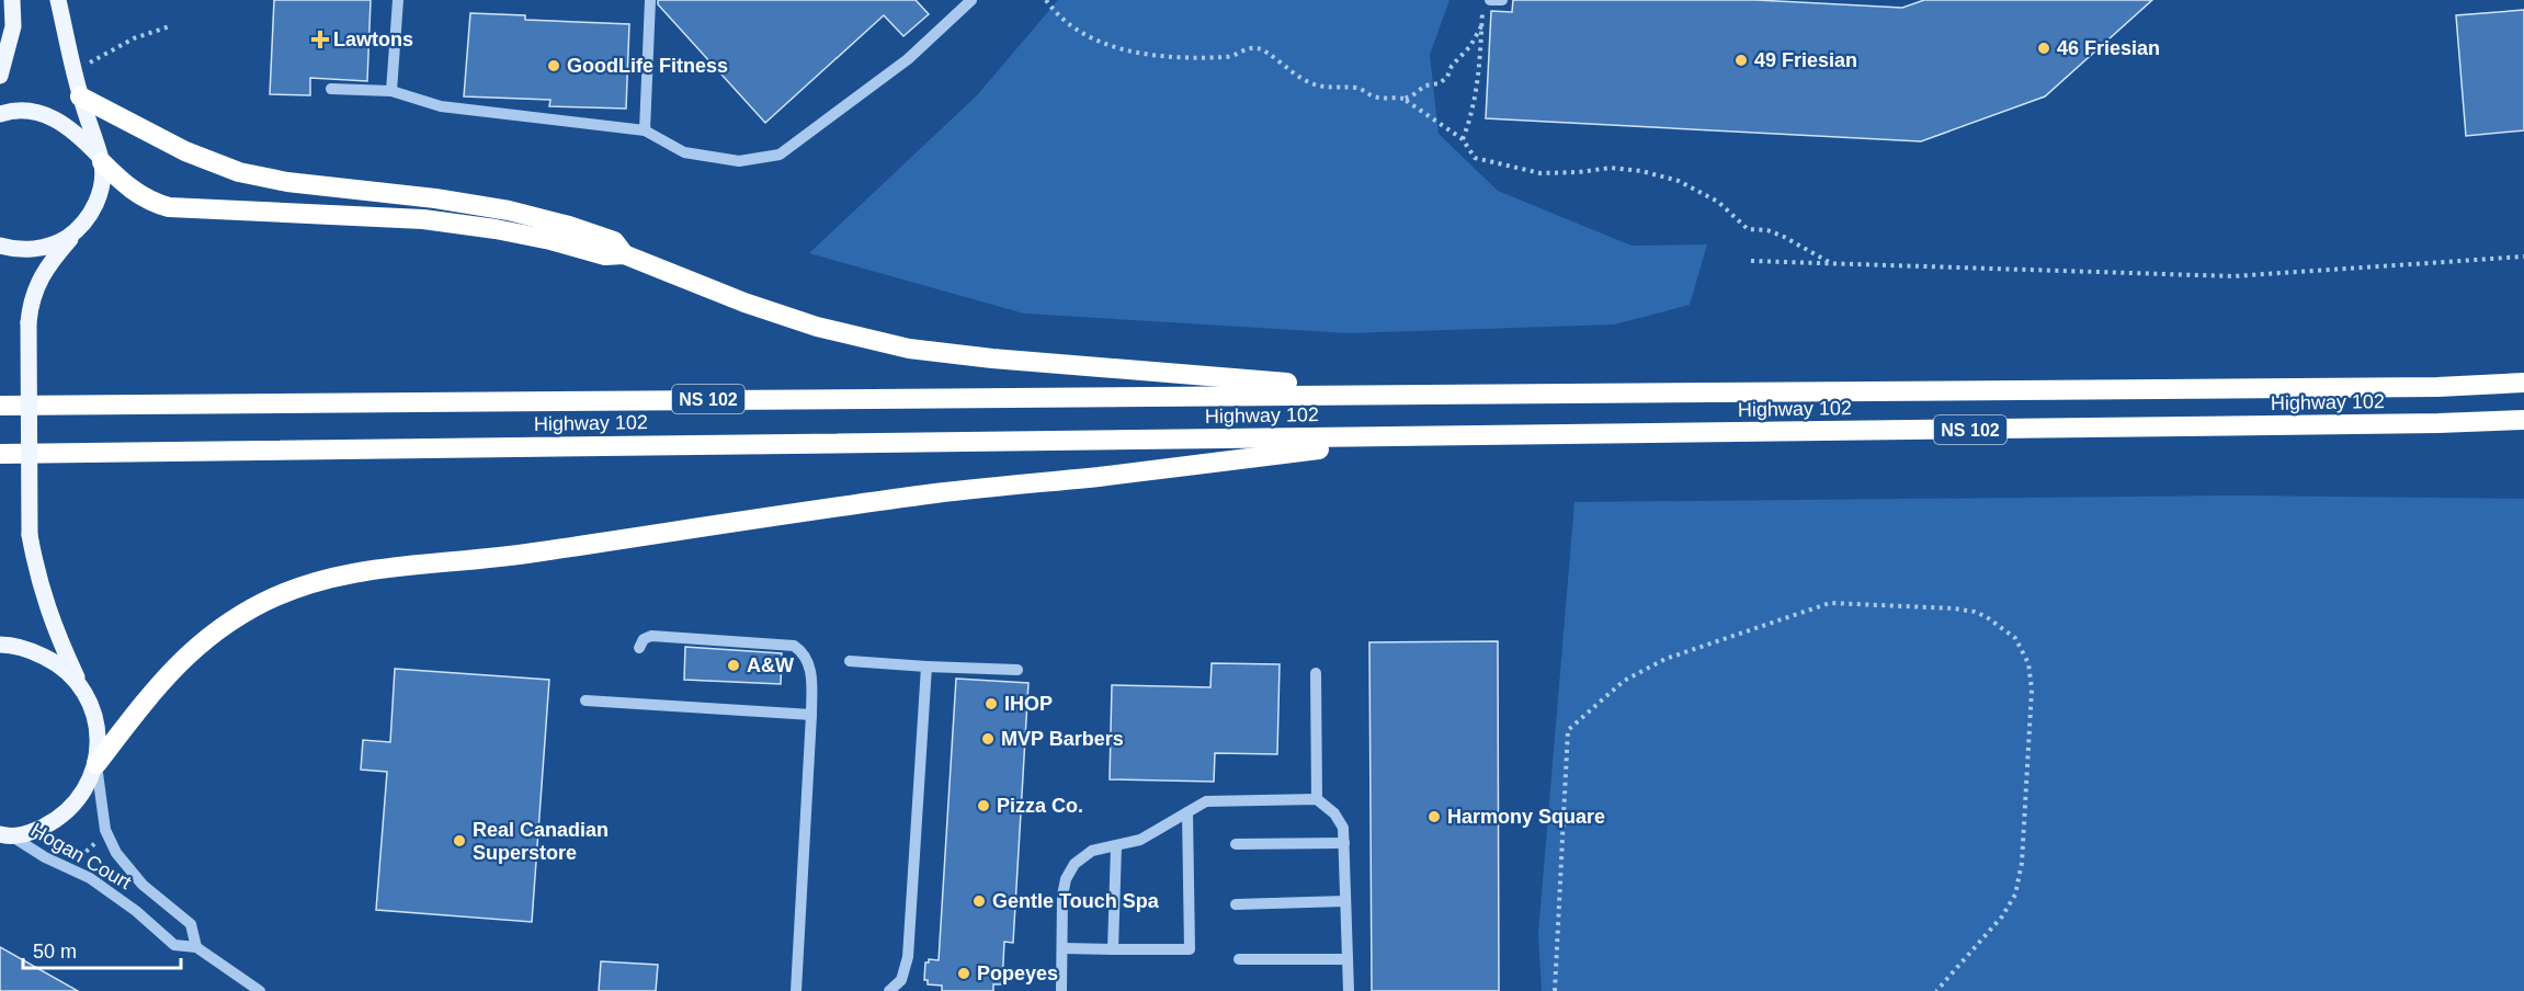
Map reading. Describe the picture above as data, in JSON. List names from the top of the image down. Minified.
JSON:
{"streets":{"highway":["NS 102","Highway 102"],"street":["Hogan Court"]},"places":{"health":["Lawtons"],"other":["46 Friesian","49 Friesian","GoodLife Fitness","A&W","IHOP","MVP Barbers","Pizza Co.","Harmony Square","Real Canadian Superstore","Gentle Touch Spa","Popeyes"]},"scale_bar":"50 m"}
